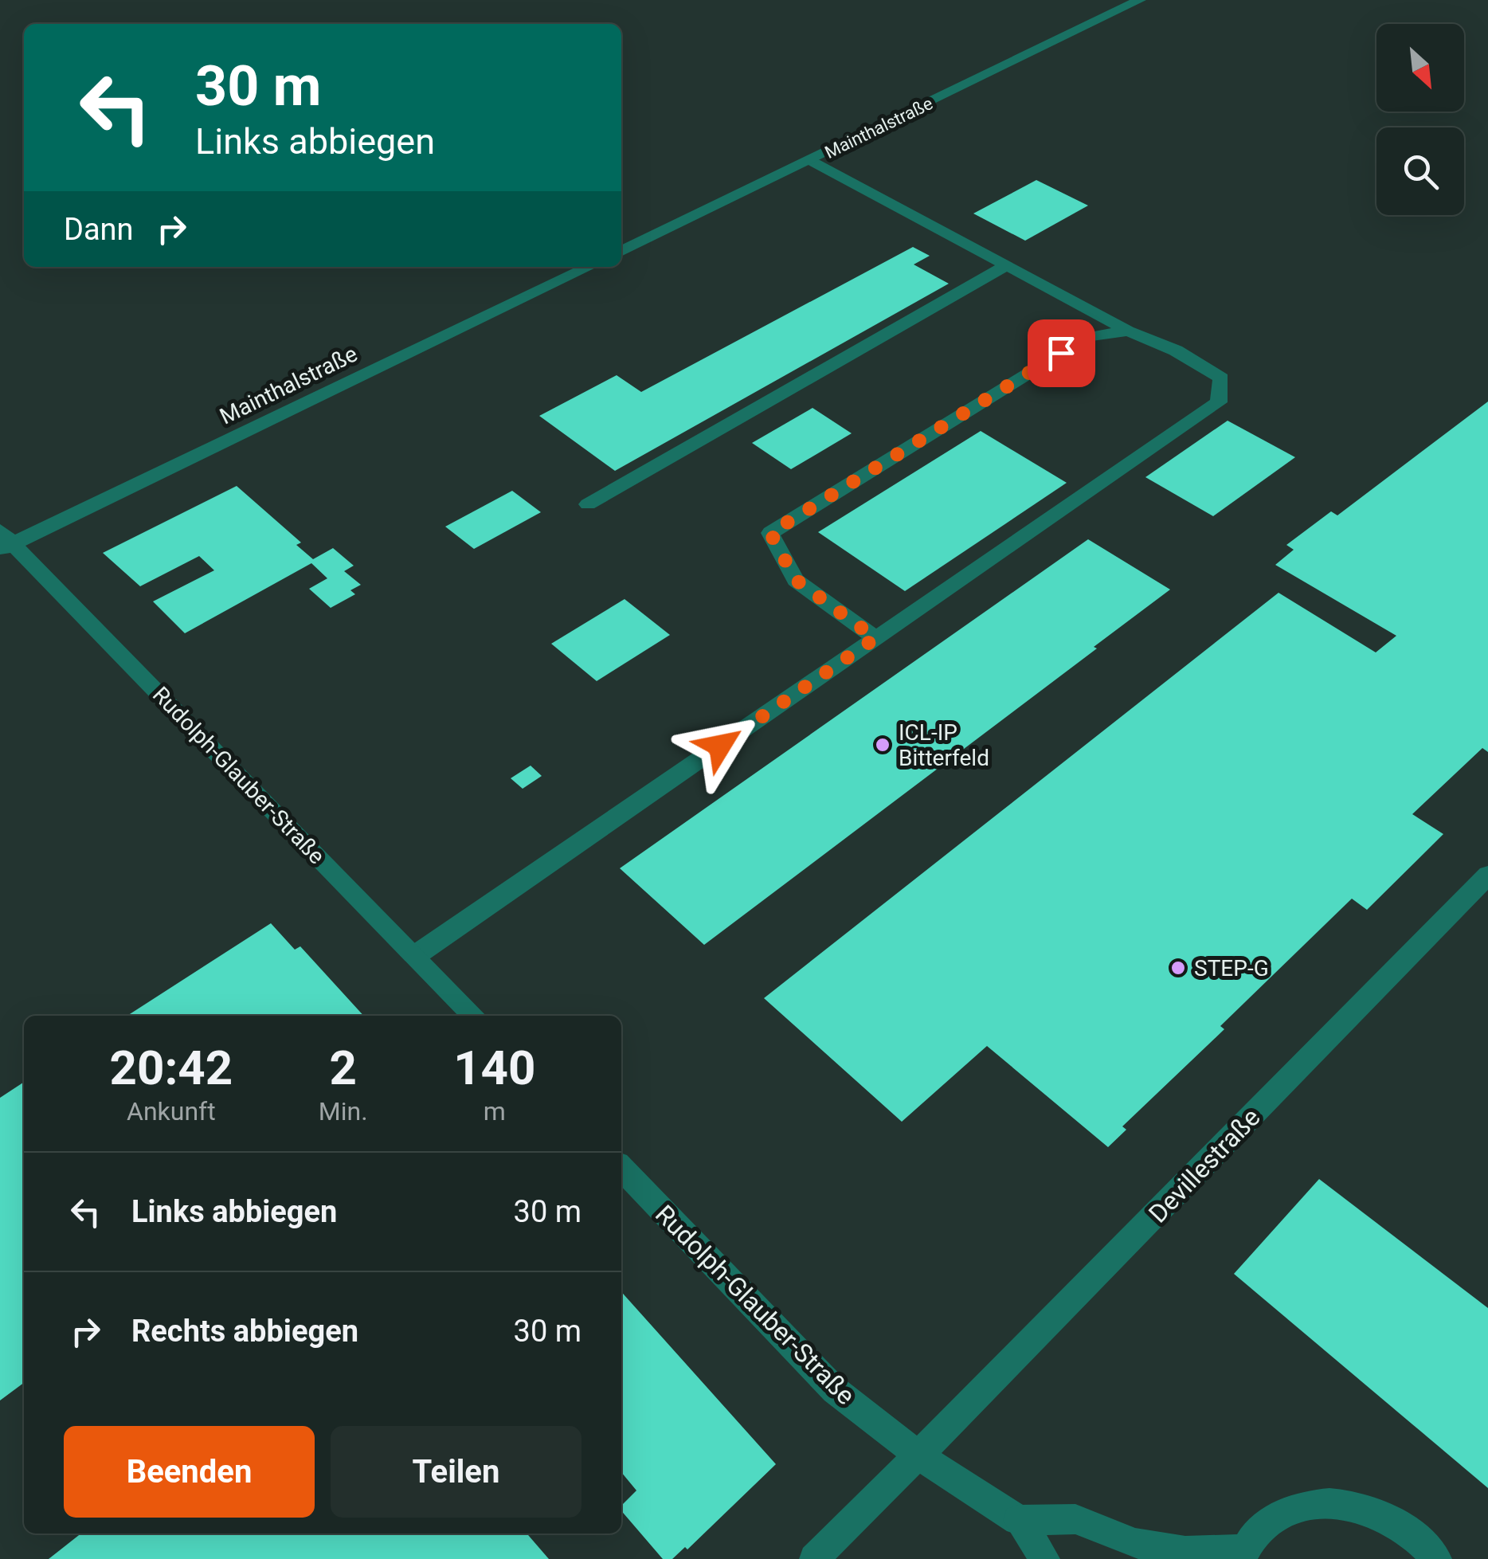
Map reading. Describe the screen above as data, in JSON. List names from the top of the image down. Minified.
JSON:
{"streets":{"street":["Mainthalstraße","Rudolph-Glauber-Straße","Devillestraße"]},"crossings":[["Mainthalstraße","Rudolph-Glauber-Straße"],["Rudolph-Glauber-Straße","Devillestraße"]],"places":["ICL-IP Bitterfeld","STEP-G"],"north":"bottom right","page":{"turn":["30 m","Links abbiegen"],"then":"Dann","eta":["20:42","Ankunft","2","Min.","140","m"],"list":[{"name":"Links abbiegen","value":"30 m"},{"name":"Rechts abbiegen","value":"30 m"}],"buttons":["Beenden","Teilen"]}}
